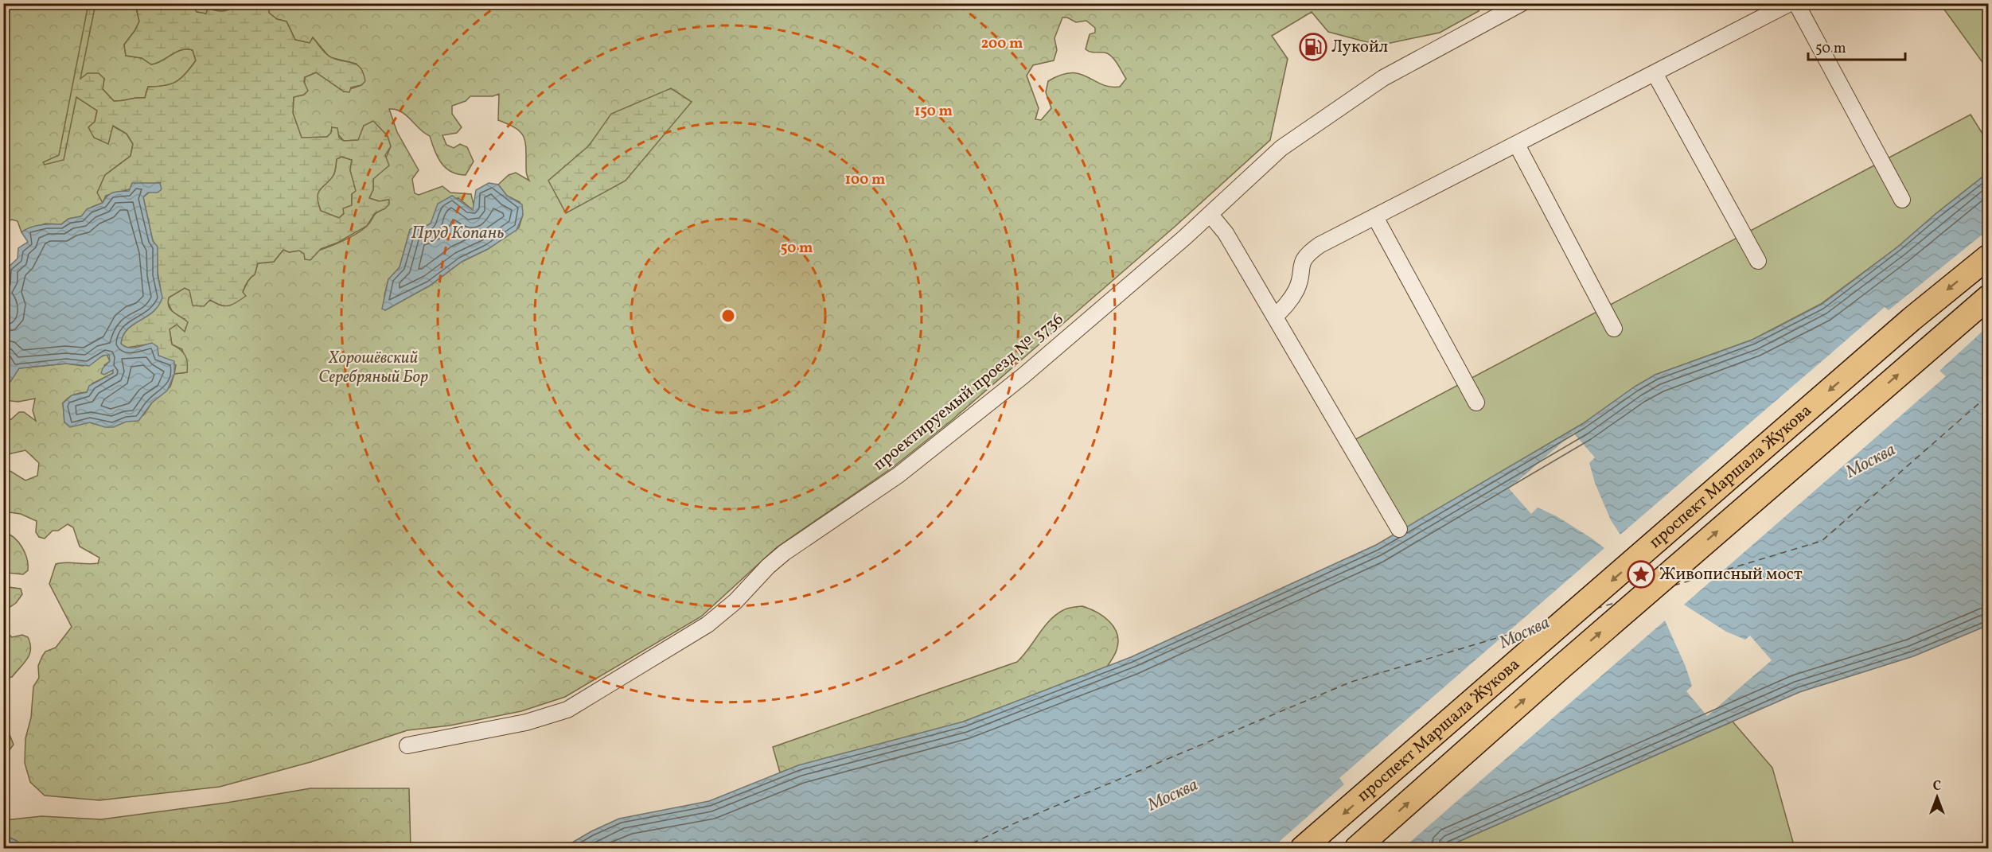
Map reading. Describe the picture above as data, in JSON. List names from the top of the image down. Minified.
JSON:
{"streets":{"main road":["проспект Маршала Жукова"],"street":["проектируемый проезд № 3736"]},"water":["Пруд Копань","Москва"],"parks":["Хорошёвский Серебряный Бор"],"places":{"fuel station":["Лукойл"],"place":["Живописный мост"]},"scale_bar":"50 m","north":"top","rings":["200 m","150 m","100 m","50 m"]}
